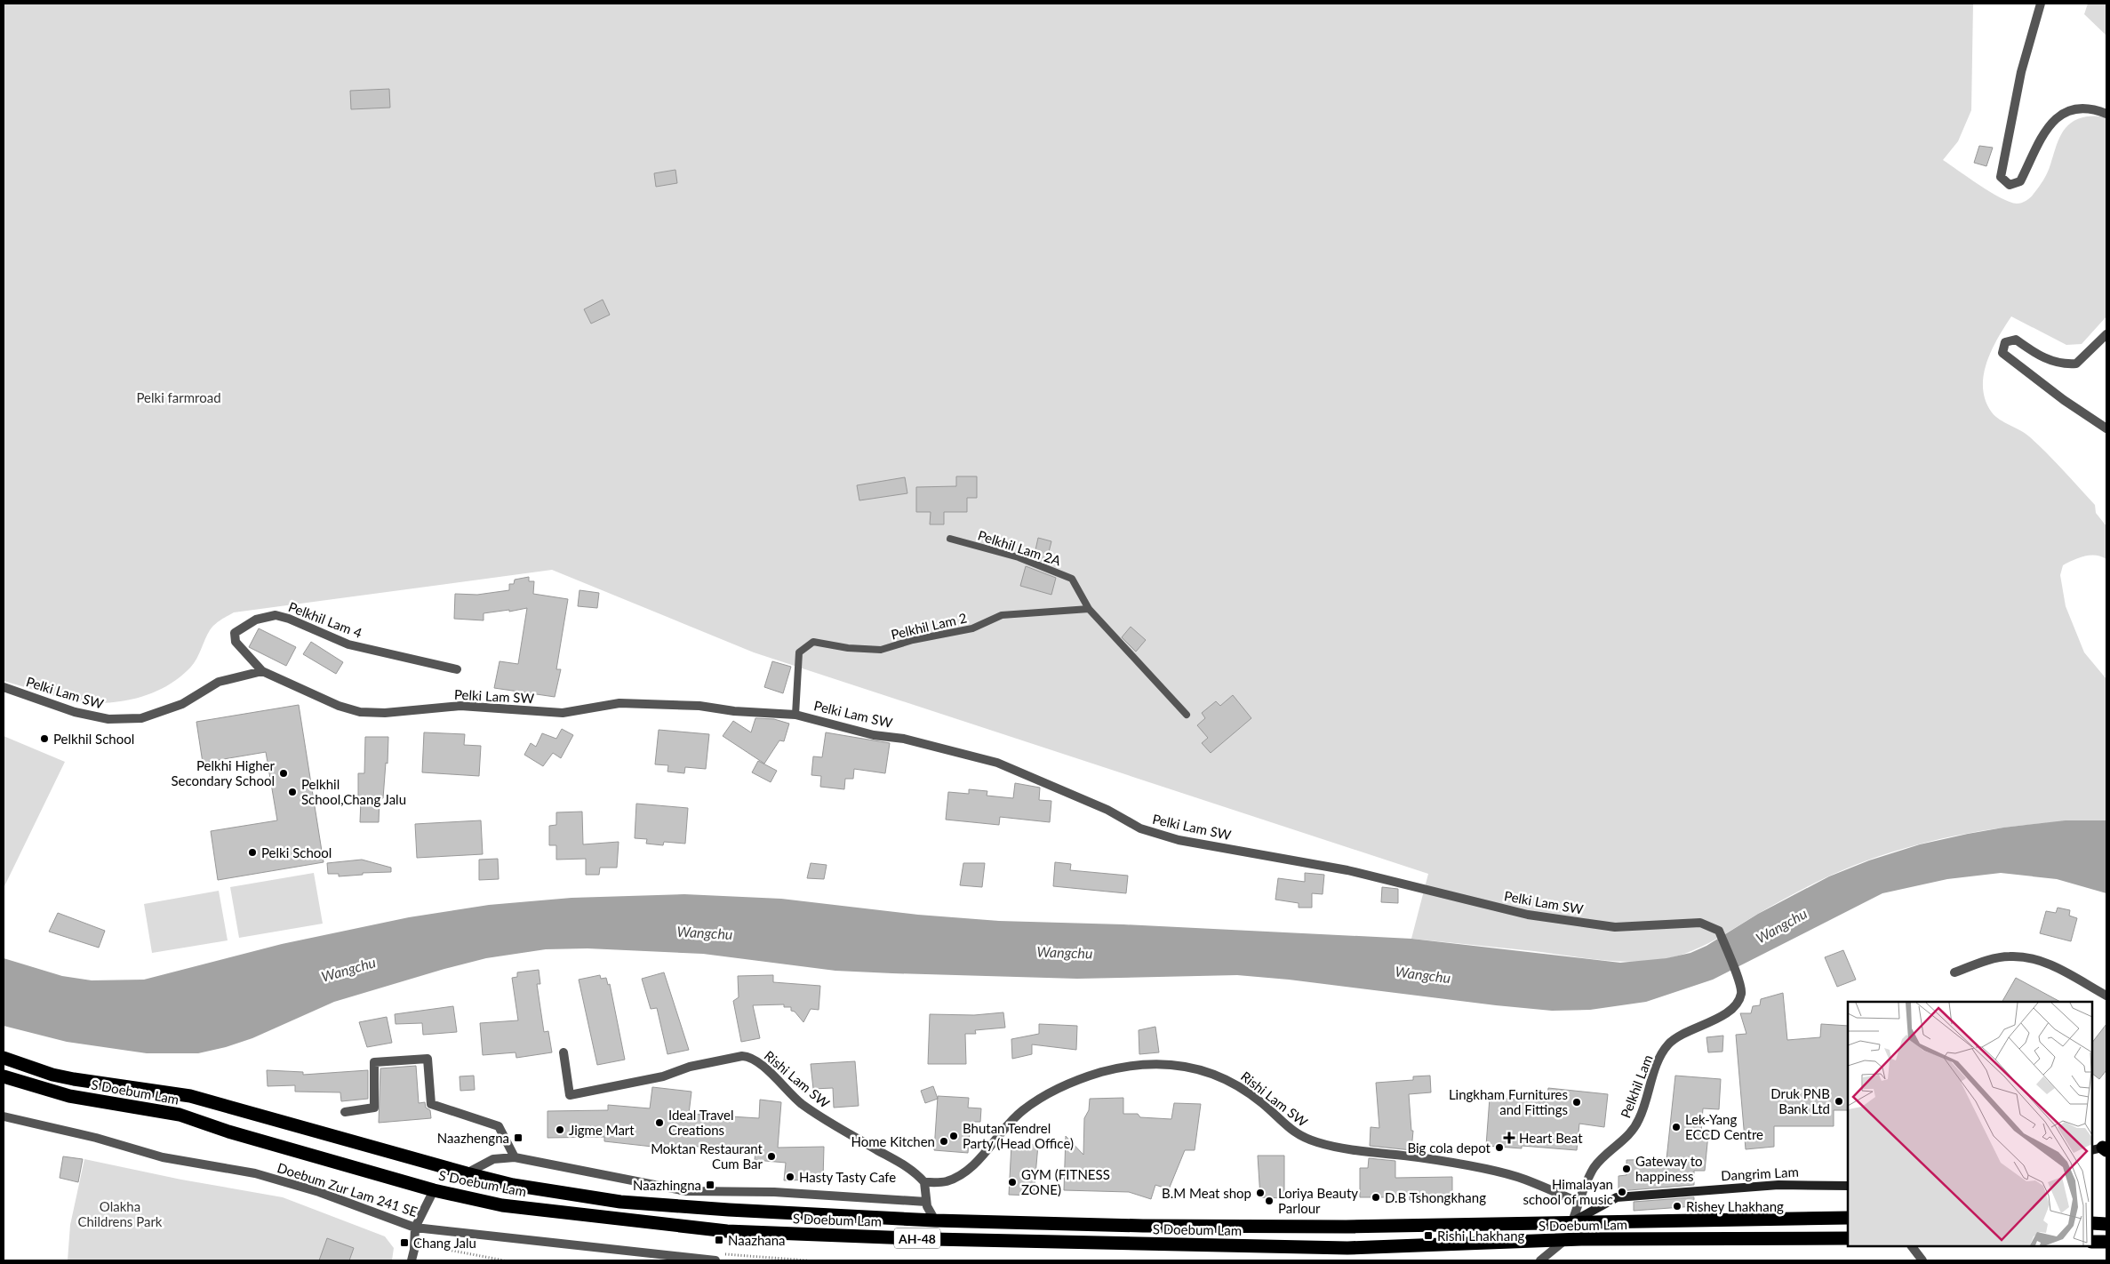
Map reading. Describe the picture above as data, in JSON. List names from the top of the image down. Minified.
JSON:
{"streets":{"highway":["S Doebum Lam","AH-48"],"street":["Pelkhil Lam 4","Pelki Lam SW","Rishi Lam SW","Pelkhil Lam","Dangrim Lam","Doebum Zur Lam 241 SE"],"lane":["Pelkhil Lam 2A","Pelkhil Lam 2"]},"crossings":[["Pelkhil Lam 2A","Pelkhil Lam 2"],["Pelkhil Lam 4","Pelki Lam SW"],["Pelkhil Lam 2","Pelki Lam SW"],["Pelki Lam SW","Pelkhil Lam"],["Rishi Lam SW","Pelkhil Lam"],["Pelkhil Lam","S Doebum Lam"],["Pelkhil Lam","Dangrim Lam"],["S Doebum Lam","Dangrim Lam"]],"water":["Wangchu"],"parks":["Pelki farmroad","Olakha Childrens Park"],"places":{"other":["Pelkhil School","Pelkhi Higher Secondary School","Pelkhil School,Chang Jalu","Pelki School","Druk PNB Bank Ltd","Lingkham Furnitures and Fittings","Ideal Travel Creations","Lek-Yang ECCD Centre","Jigme Mart","Bhutan Tendrel Party (Head Office)","Home Kitchen","Big cola depot","Moktan Restaurant Cum Bar","Gateway to happiness","Hasty Tasty Cafe","GYM (FITNESS ZONE)","Himalayan school of music","B.M Meat shop","D.B Tshongkhang","Loriya Beauty Parlour","Rishey Lhakhang"],"transit":["Naazhengna","Naazhingna","Rishi Lhakhang","Naazhana","Chang Jalu"],"health":["Heart Beat"]}}
